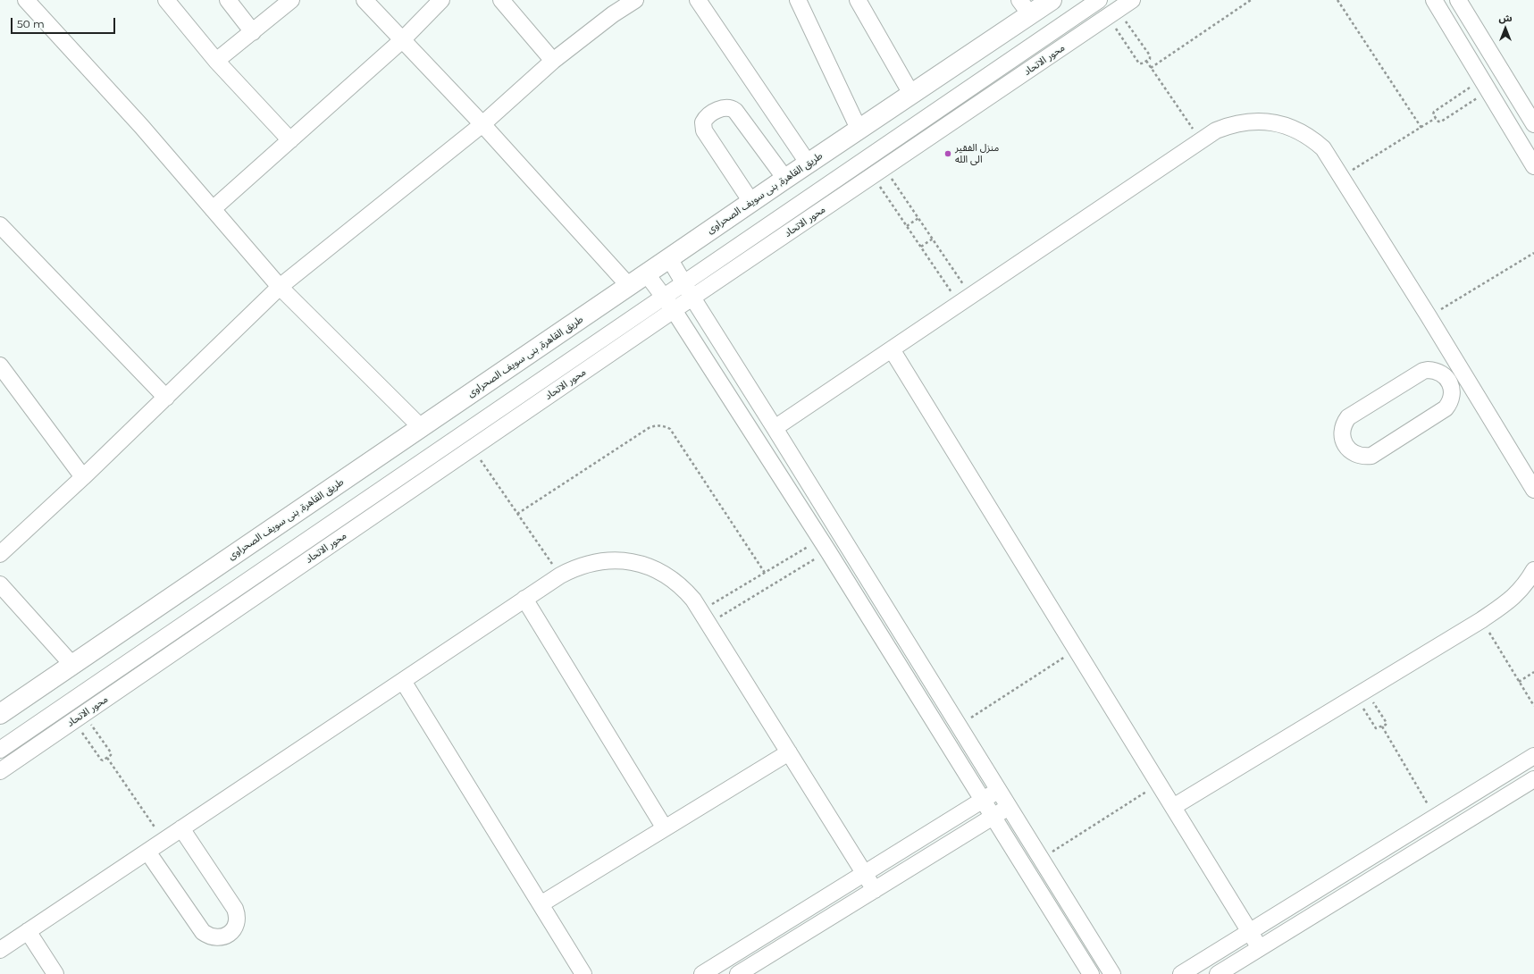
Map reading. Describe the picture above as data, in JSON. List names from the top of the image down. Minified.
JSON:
{"streets":{"main road":["طريق القاهرة, بنى سويف الصحراوى"],"street":["محور الاتحاد"]},"places":["منزل الفقير الى الله"],"scale_bar":"50 m","north":"top"}
